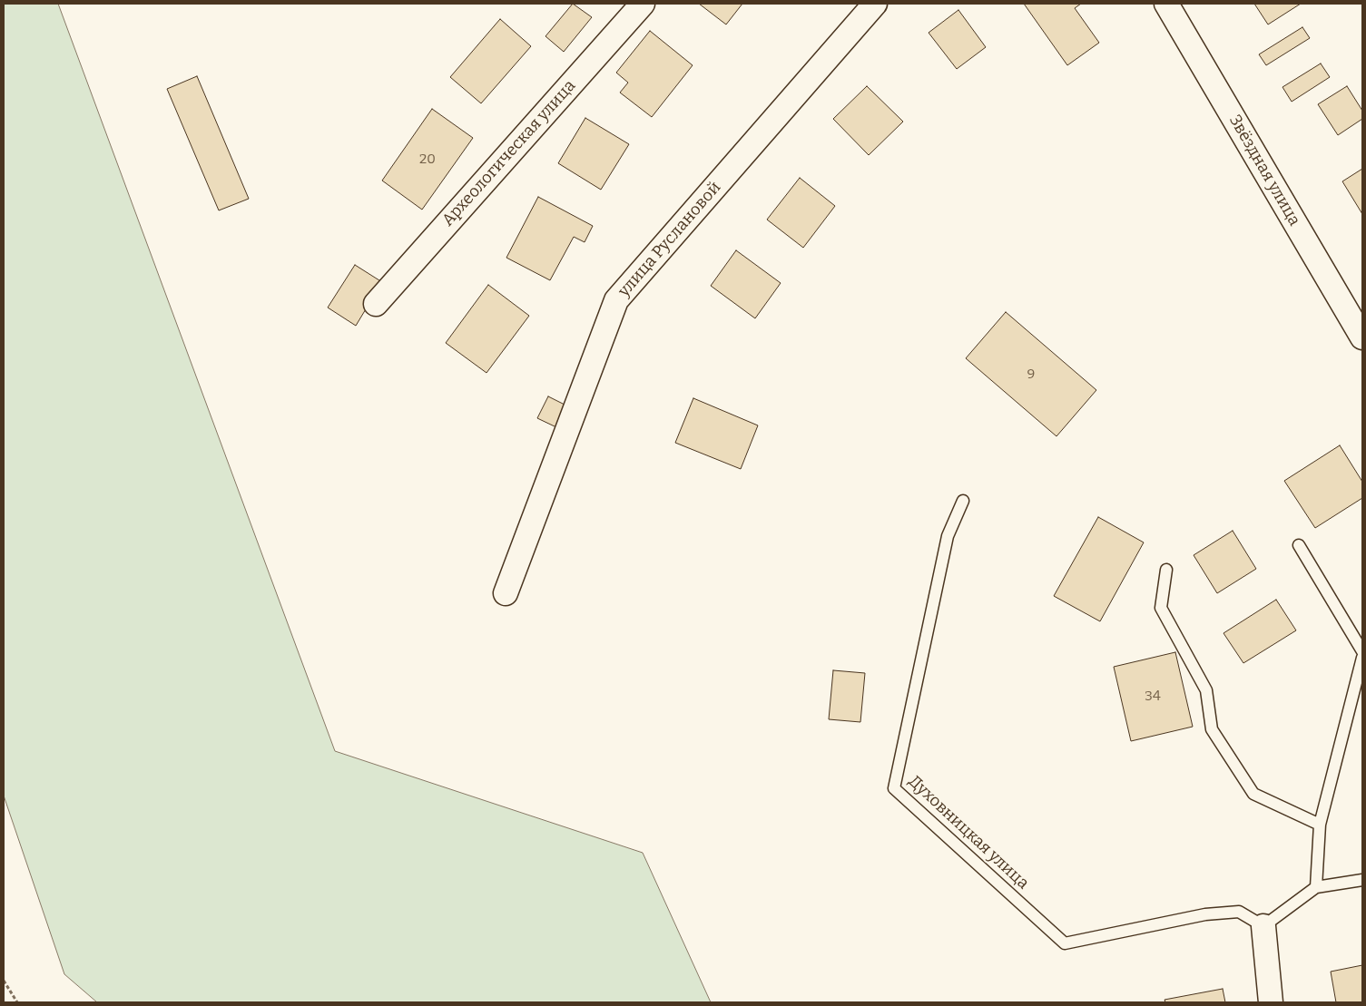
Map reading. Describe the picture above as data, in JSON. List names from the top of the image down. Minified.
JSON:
{"streets":{"street":["Археологическая улица","Звёздная улица","улица Руслановой"],"lane":["Духовницкая улица"]},"house_numbers":["20","9","34"]}
